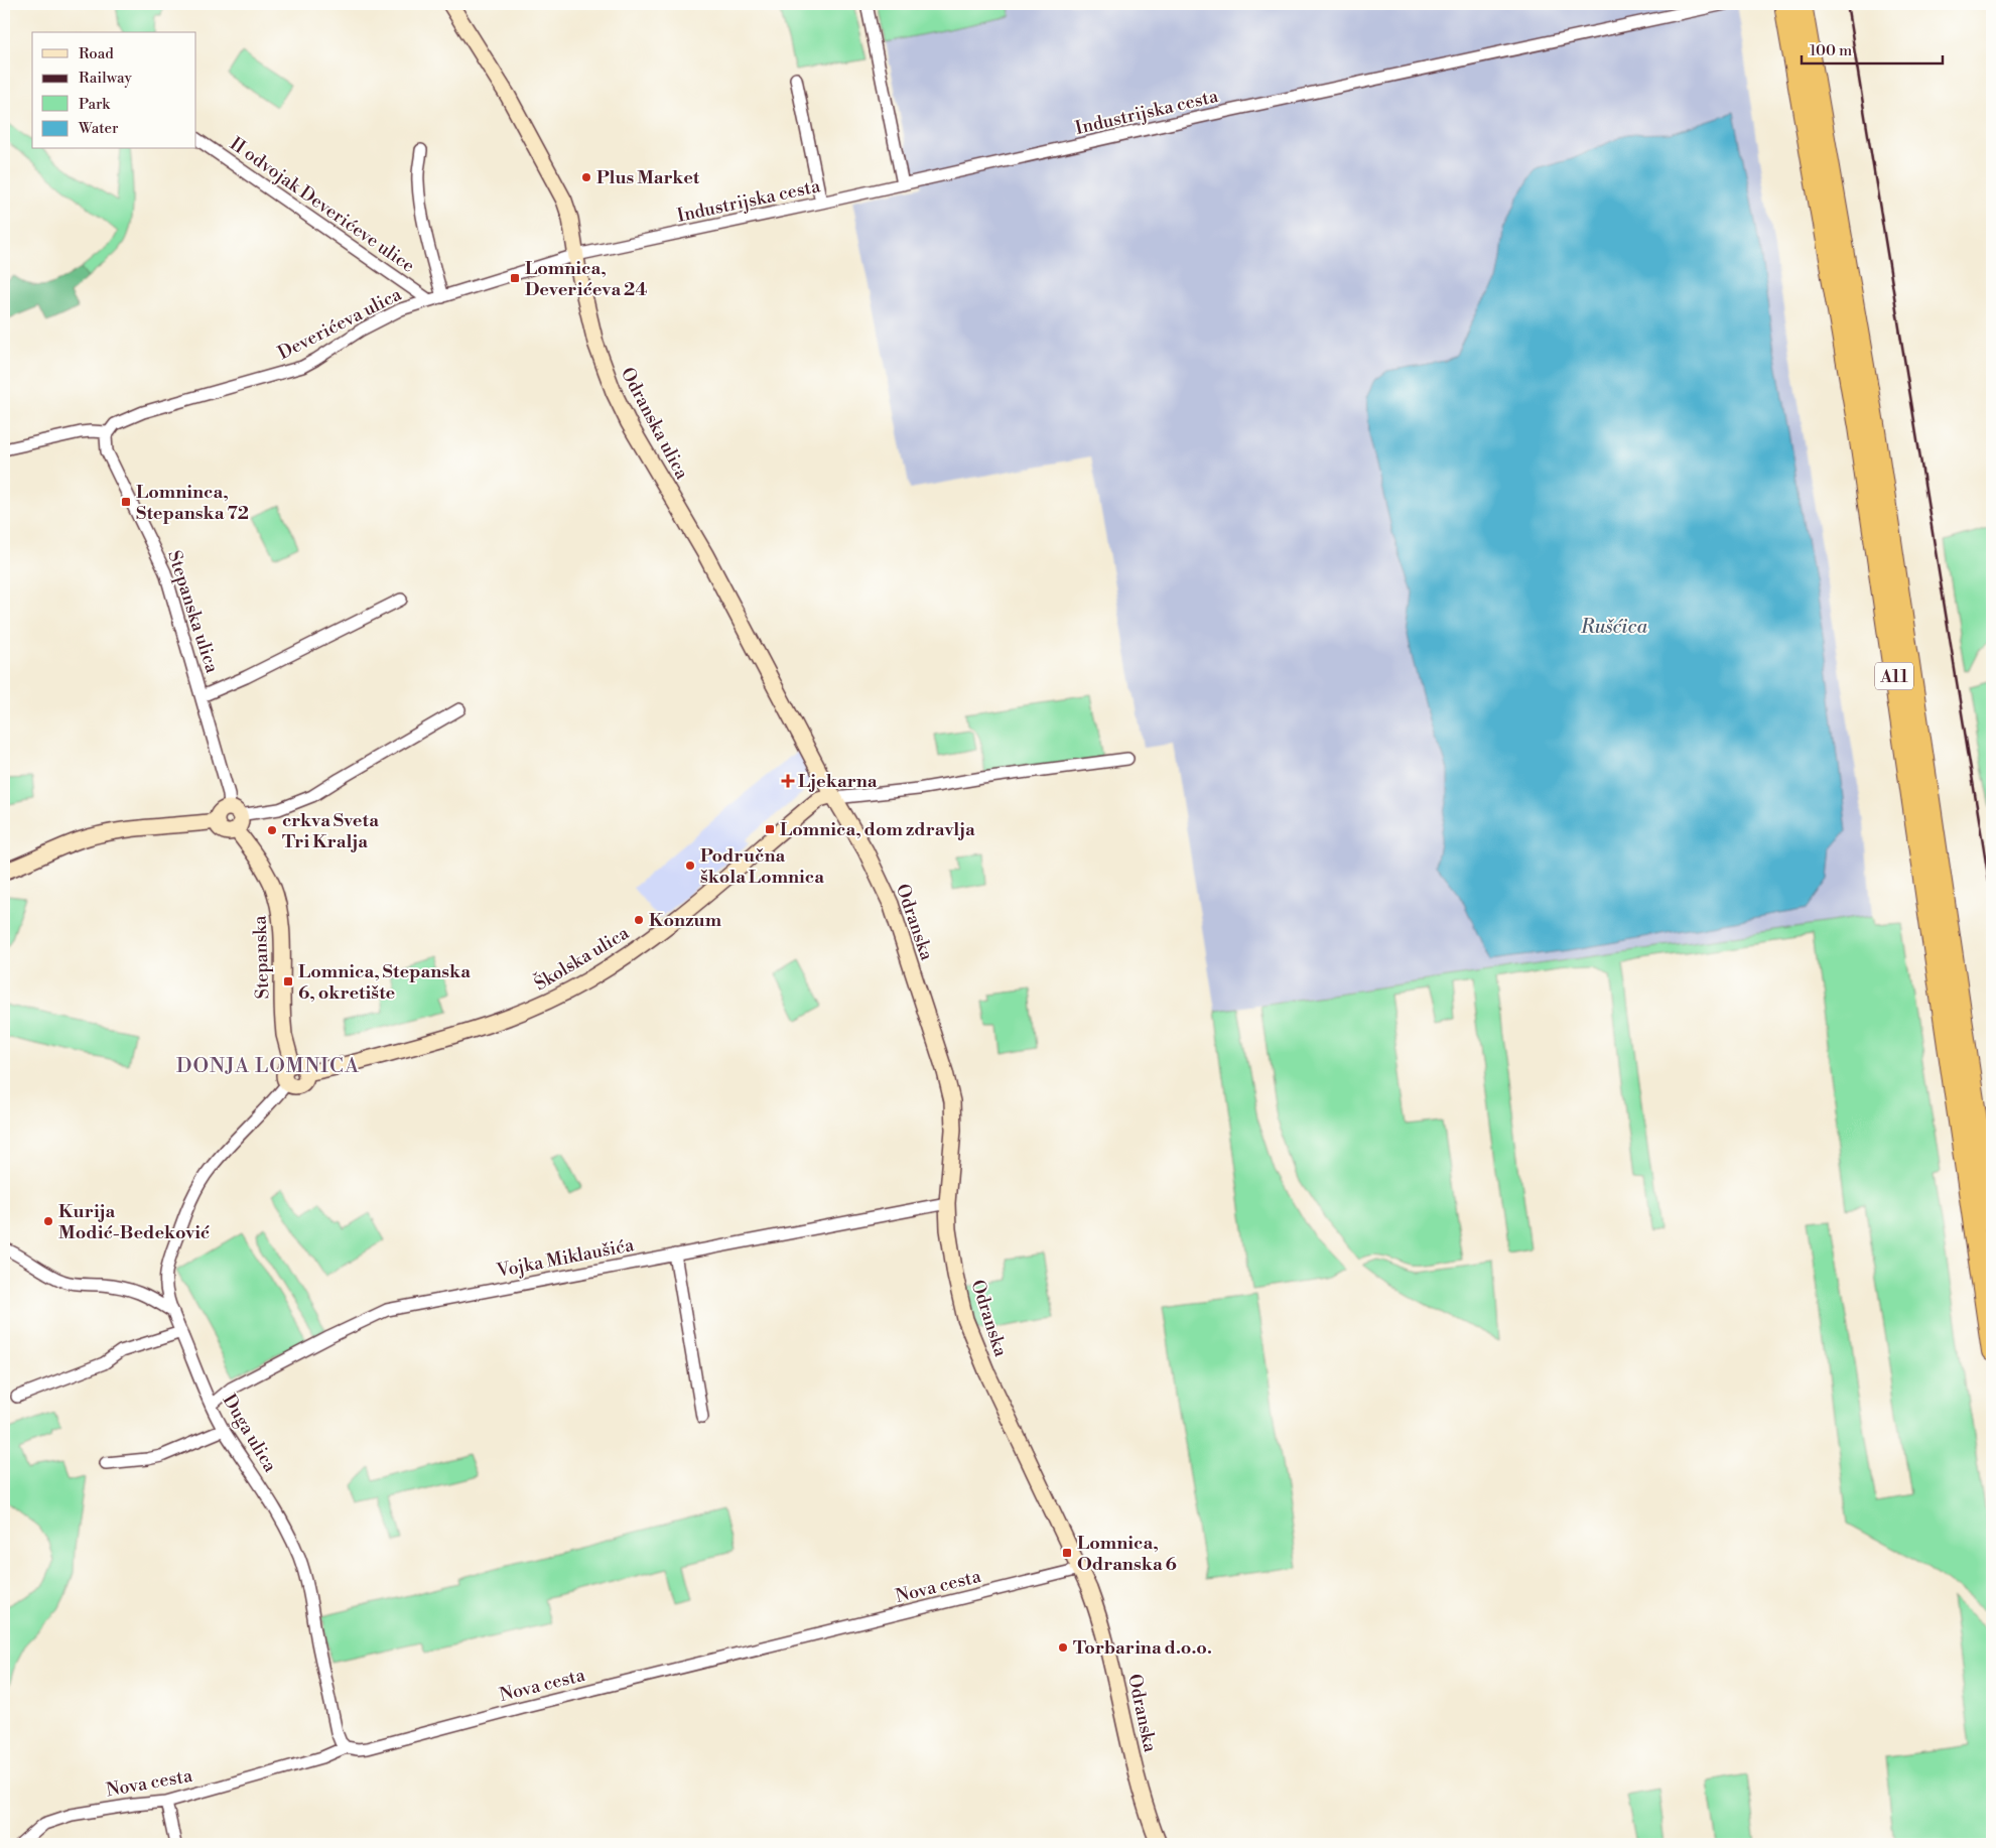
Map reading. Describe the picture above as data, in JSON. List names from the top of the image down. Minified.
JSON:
{"streets":{"highway":["A11"],"street":["Industrijska cesta","II odvojak Deverićeve ulice","Deverićeva ulica","Odranska ulica","Stepanska ulica","Odranska","Stepanska","Školska ulica","Vojka Miklaušića","Duga ulica","Nova cesta"]},"crossings":[["Industrijska cesta","Deverićeva ulica"],["Industrijska cesta","Odranska ulica"],["II odvojak Deverićeve ulice","Deverićeva ulica"],["Deverićeva ulica","Odranska ulica"],["Deverićeva ulica","Stepanska ulica"],["Odranska ulica","Odranska"],["Odranska ulica","Školska ulica"],["Stepanska ulica","Stepanska"],["Odranska","Školska ulica"],["Odranska","Vojka Miklaušića"],["Odranska","Nova cesta"],["Stepanska","Školska ulica"],["Školska ulica","Duga ulica"],["Vojka Miklaušića","Duga ulica"],["Duga ulica","Nova cesta"]],"districts":["DONJA LOMNICA"],"water":["Rušćica"],"places":{"other":["Plus Market","crkva Sveta Tri Kralja","Područna škola Lomnica","Konzum","Kurija Modić-Bedeković","Torbarina d.o.o."],"transit":["Lomnica, Deverićeva 24","Lomninca, Stepanska 72","Lomnica, dom zdravlja","Lomnica, Stepanska 6, okretište","Lomnica, Odranska 6"],"health":["Ljekarna"]},"legend":["Road","Railway","Park","Water"],"scale_bar":"100 m"}
